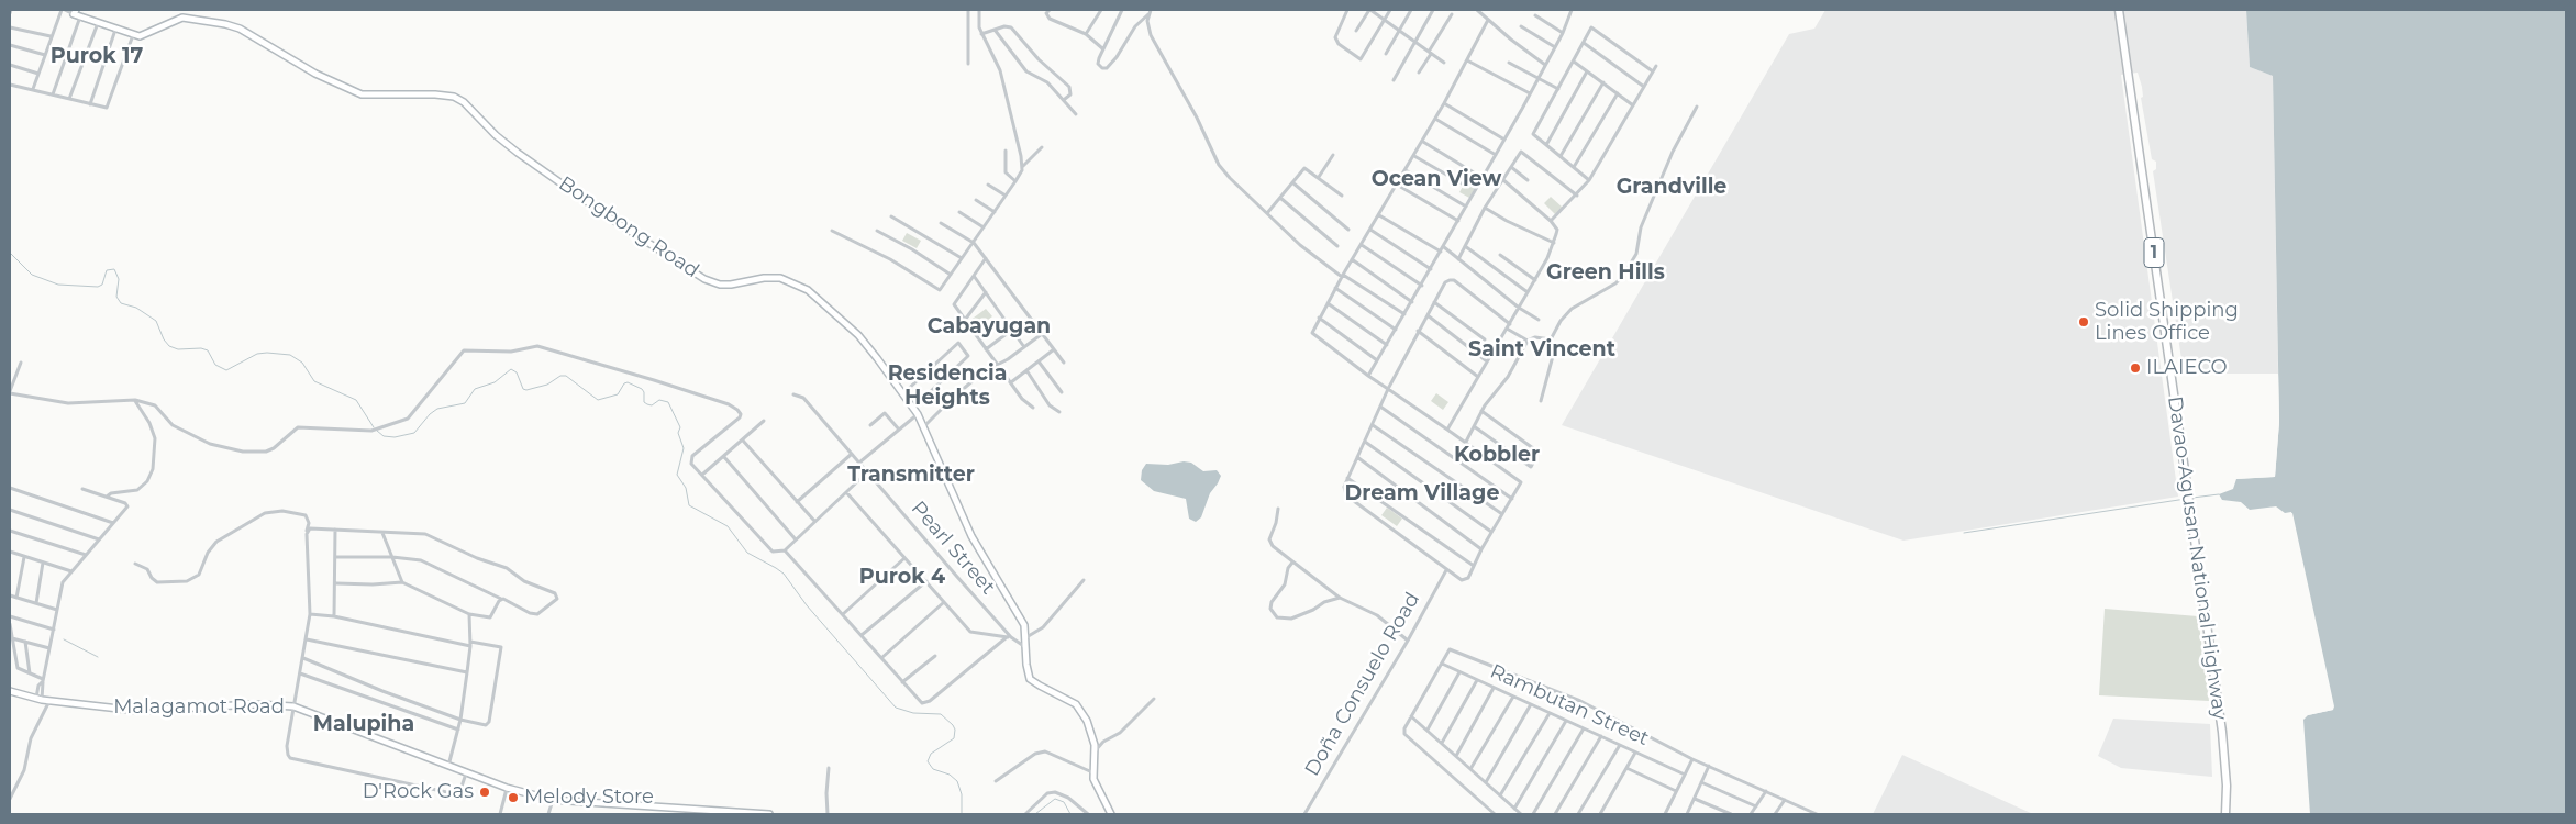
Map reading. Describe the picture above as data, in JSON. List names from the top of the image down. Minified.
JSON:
{"streets":{"highway":["1","Davao-Agusan National Highway"],"street":["Bongbong Road","Pearl Street","Doña Consuelo Road","Rambutan Street","Malagamot Road"]},"crossings":[["Bongbong Road","Pearl Street"]],"districts":["Purok 17","Ocean View","Grandville","Green Hills","Cabayugan","Saint Vincent","Residencia Heights","Kobbler","Transmitter","Dream Village","Purok 4","Malupiha"],"places":["Solid Shipping Lines Office","ILAIECO","D'Rock Gas","Melody Store"]}
